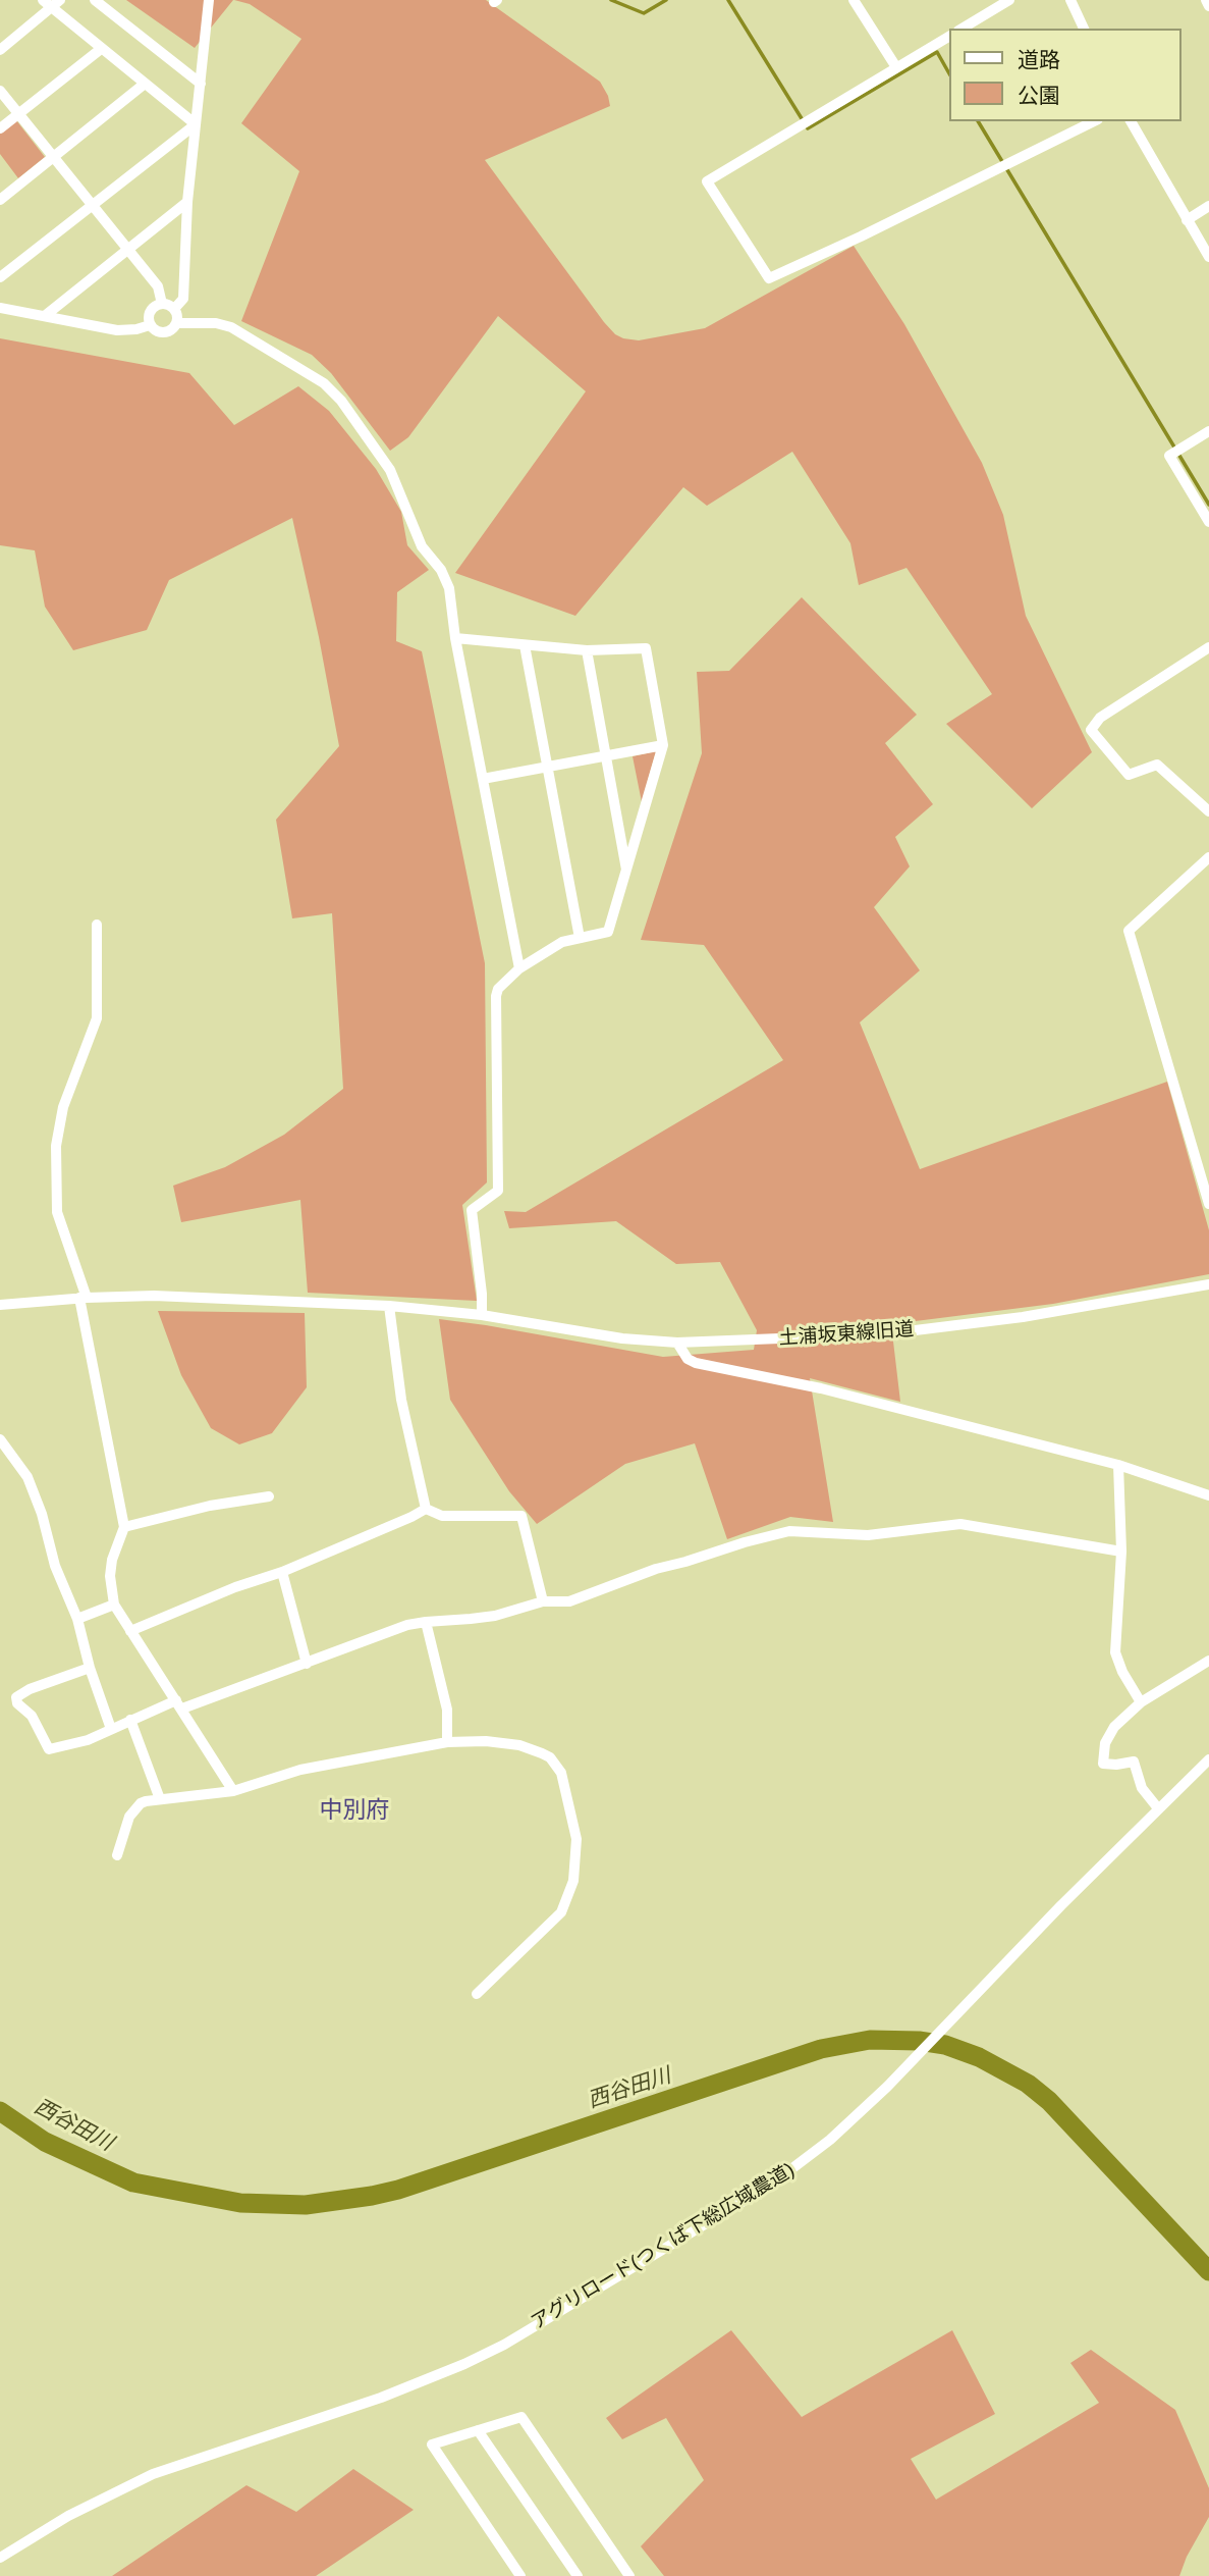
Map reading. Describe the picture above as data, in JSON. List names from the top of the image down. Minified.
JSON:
{"streets":{"street":["土浦坂東線旧道","アグリロード(つくば下総広域農道)"]},"districts":["中別府"],"water":["西谷田川"],"legend":["道路","公園"]}
